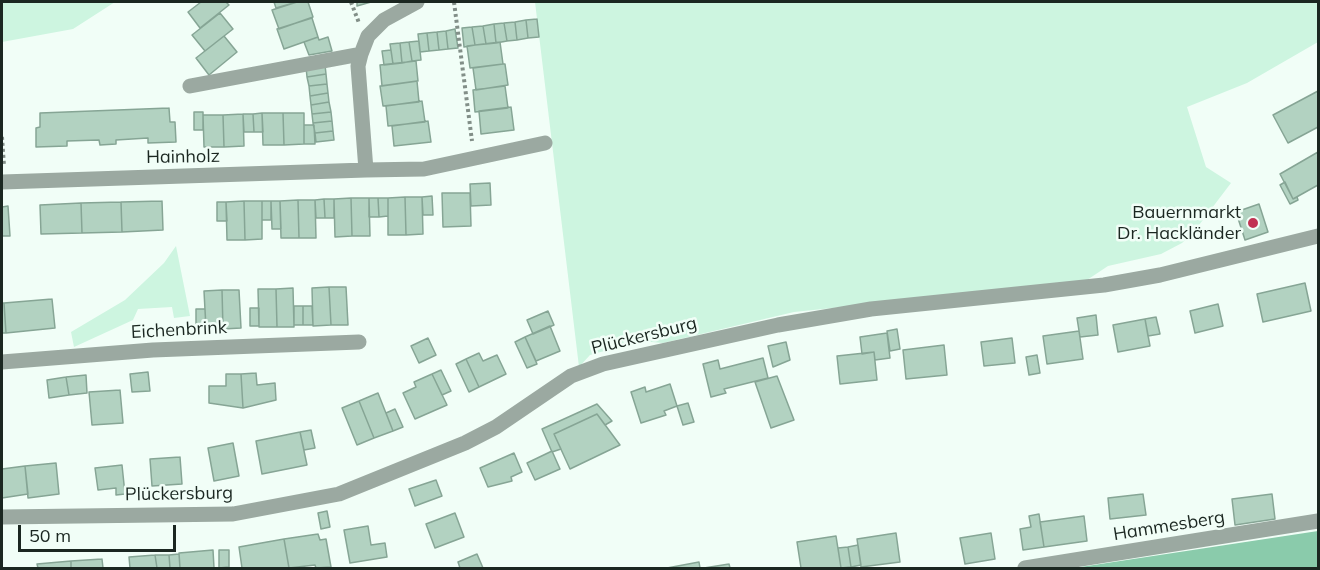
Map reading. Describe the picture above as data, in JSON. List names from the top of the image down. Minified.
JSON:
{"streets":{"street":["Hainholz","Eichenbrink","Plückersburg","Hammesberg"]},"places":["Bauernmarkt Dr. Hackländer"],"scale_bar":"50 m"}
